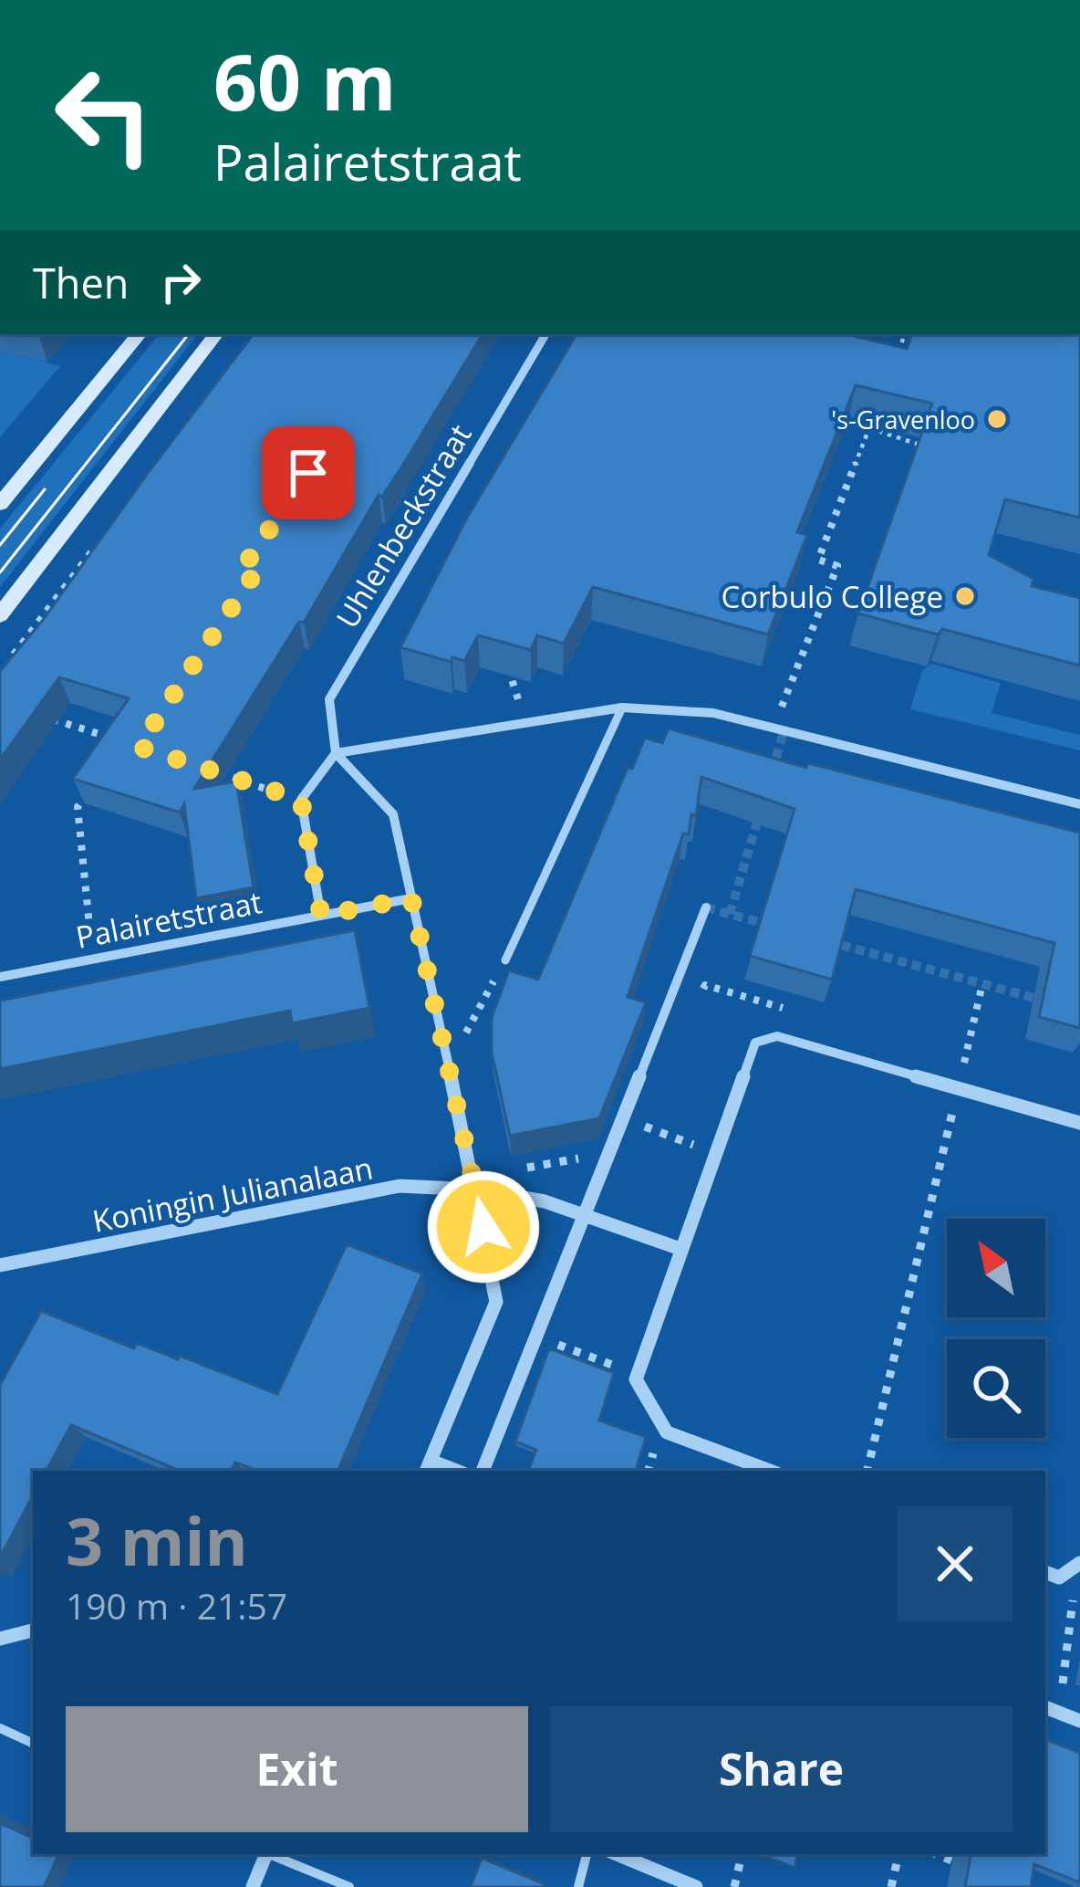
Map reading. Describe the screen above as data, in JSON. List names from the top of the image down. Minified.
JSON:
{"streets":{"street":["Uhlenbeckstraat","Palairetstraat","Koningin Julianalaan"]},"places":["'s-Gravenloo","Corbulo College"],"north":"top left","page":{"turn":["60 m","Palairetstraat"],"then":"Then","heading":["3 min","190 m · 21:57"],"buttons":["Exit","Share"]}}
